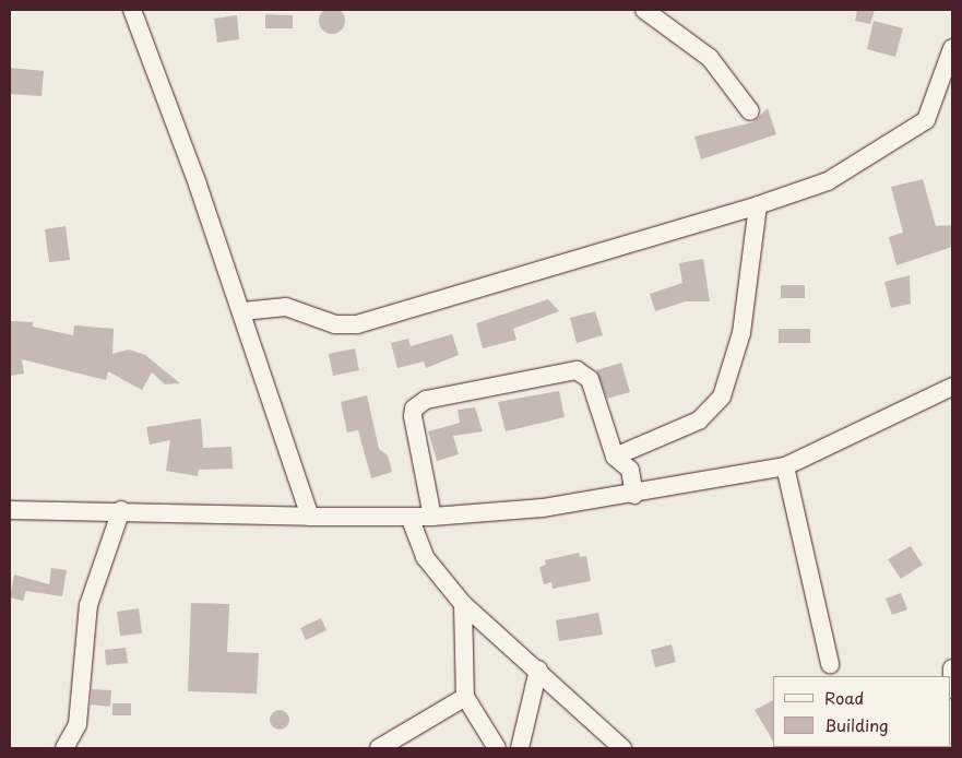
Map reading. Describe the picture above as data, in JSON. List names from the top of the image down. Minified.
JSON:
{"legend":["Road","Building"]}
